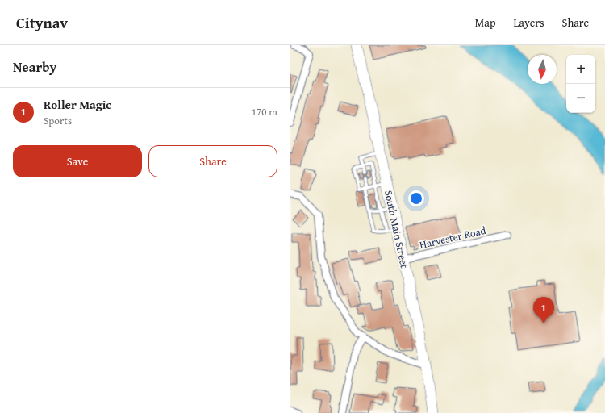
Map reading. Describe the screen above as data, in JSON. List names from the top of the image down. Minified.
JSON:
{"streets":{"main road":["South Main Street"],"street":["Harvester Road"]},"crossings":[["South Main Street","Harvester Road"]],"north":"bottom","page":{"header":"Citynav","nav":["Map","Layers","Share"],"heading":"Nearby","map_buttons":["+","−"],"list":[{"mark":"1","name":"Roller Magic","note":"Sports","value":"170 m"}],"buttons":["Save","Share"],"pins":"1"}}
